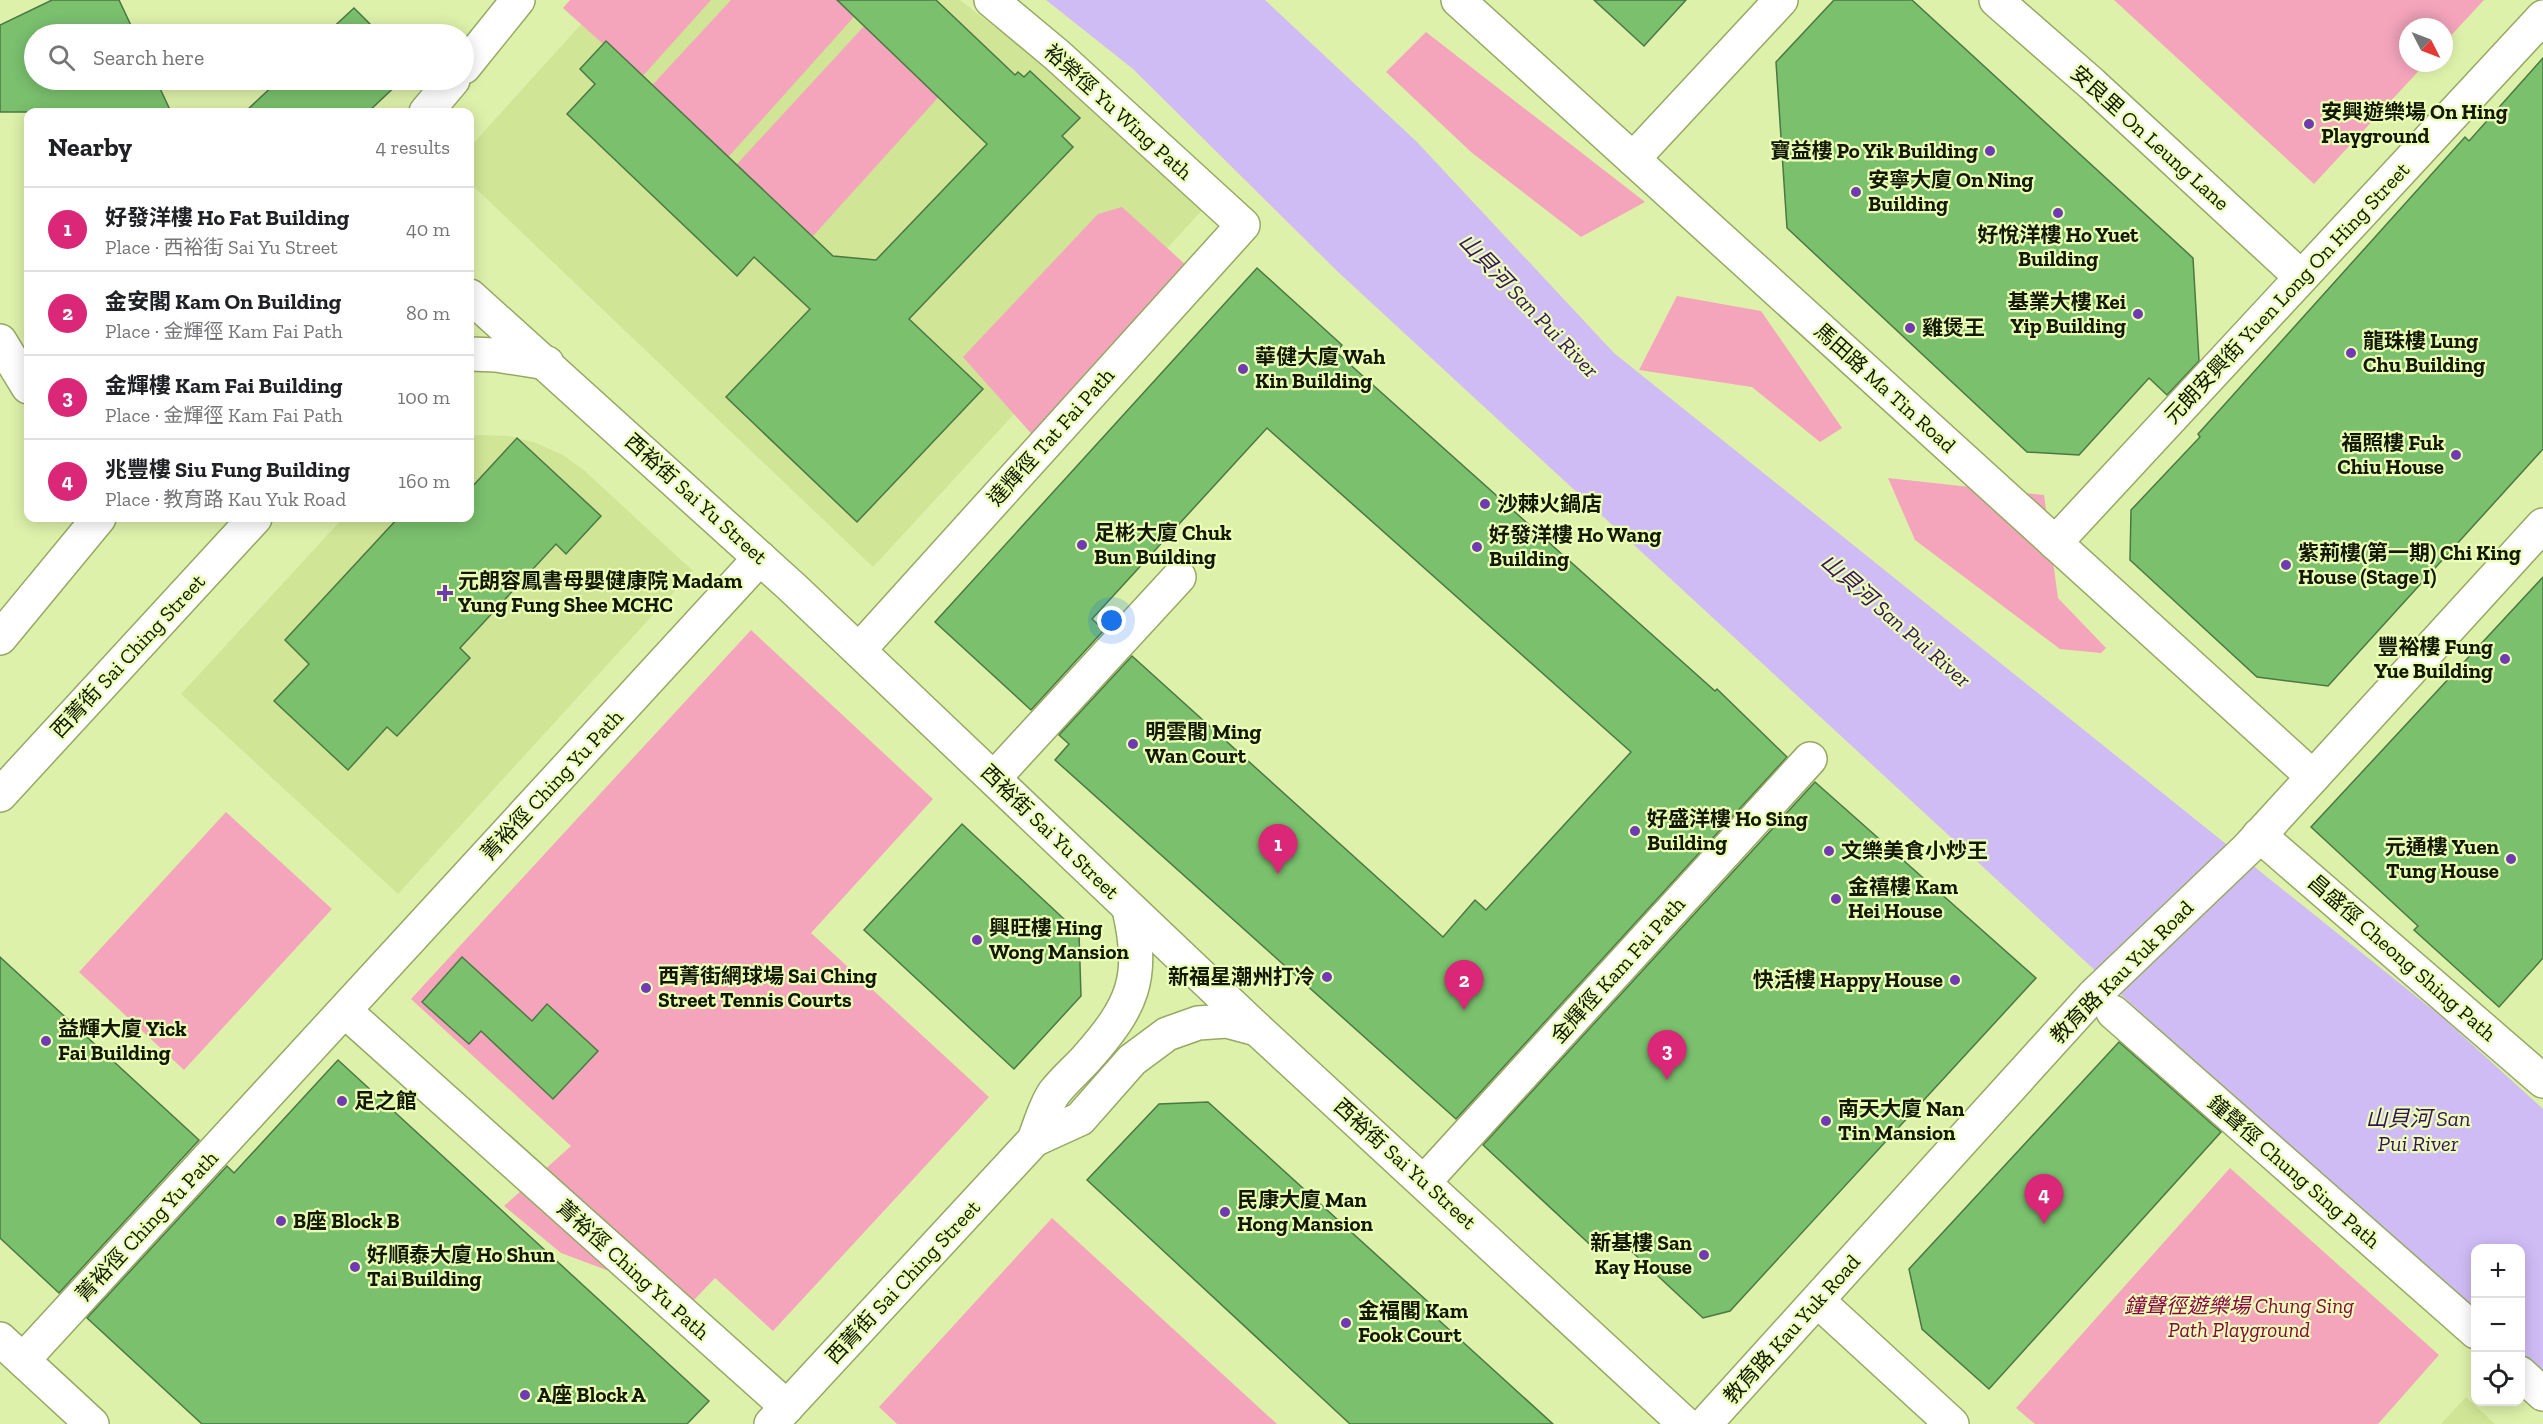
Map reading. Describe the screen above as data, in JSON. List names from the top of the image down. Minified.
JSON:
{"streets":{"street":["裕榮徑 Yu Wing Path","安良里 On Leung Lane","元朗安興街 Yuen Long On Hing Street","馬田路 Ma Tin Road","達輝徑 Tat Fai Path","西裕街 Sai Yu Street","西菁街 Sai Ching Street","菁裕徑 Ching Yu Path","昌盛徑 Cheong Shing Path","金輝徑 Kam Fai Path","教育路 Kau Yuk Road","鐘聲徑 Chung Sing Path"]},"crossings":[["裕榮徑 Yu Wing Path","達輝徑 Tat Fai Path"],["安良里 On Leung Lane","元朗安興街 Yuen Long On Hing Street"],["元朗安興街 Yuen Long On Hing Street","馬田路 Ma Tin Road"],["馬田路 Ma Tin Road","教育路 Kau Yuk Road"],["達輝徑 Tat Fai Path","西裕街 Sai Yu Street"],["西裕街 Sai Yu Street","西菁街 Sai Ching Street"],["西裕街 Sai Yu Street","菁裕徑 Ching Yu Path"],["西裕街 Sai Yu Street","金輝徑 Kam Fai Path"],["西菁街 Sai Ching Street","菁裕徑 Ching Yu Path"],["昌盛徑 Cheong Shing Path","教育路 Kau Yuk Road"]],"water":["山貝河 San Pui River"],"parks":["鐘聲徑遊樂場 Chung Sing Path Playground"],"places":{"other":["安興遊樂場 On Hing Playground","寶益樓 Po Yik Building","安寧大廈 On Ning Building","好悅洋樓 Ho Yuet Building","基業大樓 Kei Yip Building","雞煲王","龍珠樓 Lung Chu Building","華健大廈 Wah Kin Building","福照樓 Fuk Chiu House","沙棘火鍋店","足彬大廈 Chuk Bun Building","好發洋樓 Ho Wang Building","紫荊樓(第一期) Chi King House (Stage I)","豐裕樓 Fung Yue Building","明雲閣 Ming Wan Court","好盛洋樓 Ho Sing Building","文樂美食小炒王","元通樓 Yuen Tung House","金禧樓 Kam Hei House","興旺樓 Hing Wong Mansion","新福星潮州打冷","快活樓 Happy House","西菁街網球場 Sai Ching Street Tennis Courts","益輝大廈 Yick Fai Building","足之館","南天大廈 Nan Tin Mansion","民康大廈 Man Hong Mansion","B座 Block B","新基樓 San Kay House","好順泰大廈 Ho Shun Tai Building","金福閣 Kam Fook Court","A座 Block A"],"health":["元朗容鳳書母嬰健康院 Madam Yung Fung Shee MCHC"]},"north":"bottom right","page":{"search":"Search here","heading":["Nearby","4 results"],"list":[{"mark":"1","name":"好發洋樓 Ho Fat Building","note":"Place · 西裕街 Sai Yu Street","value":"40 m"},{"mark":"2","name":"金安閣 Kam On Building","note":"Place · 金輝徑 Kam Fai Path","value":"80 m"},{"mark":"3","name":"金輝樓 Kam Fai Building","note":"Place · 金輝徑 Kam Fai Path","value":"100 m"},{"mark":"4","name":"兆豐樓 Siu Fung Building","note":"Place · 教育路 Kau Yuk Road","value":"160 m"}],"pins":["1","2","3","4"],"map_buttons":["+","−"]}}
